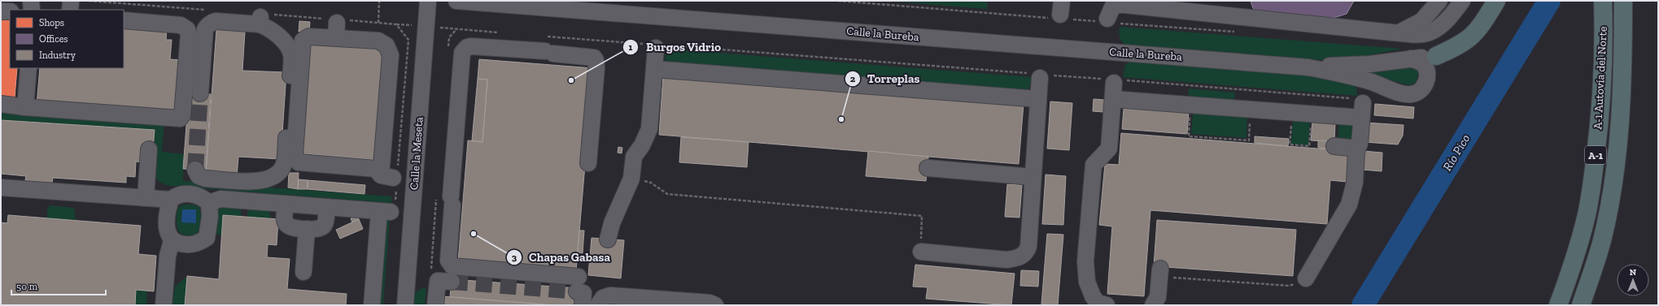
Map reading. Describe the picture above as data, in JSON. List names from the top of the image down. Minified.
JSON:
{"streets":{"highway":["A-1 Autovía del Norte","A-1"],"street":["Calle la Bureba","Calle la Meseta"]},"water":["Río Pico"],"places":["Burgos Vidrio","Torreplas","Chapas Gabasa"],"legend":["Shops","Offices","Industry"],"scale_bar":"50 m","north":"top"}
